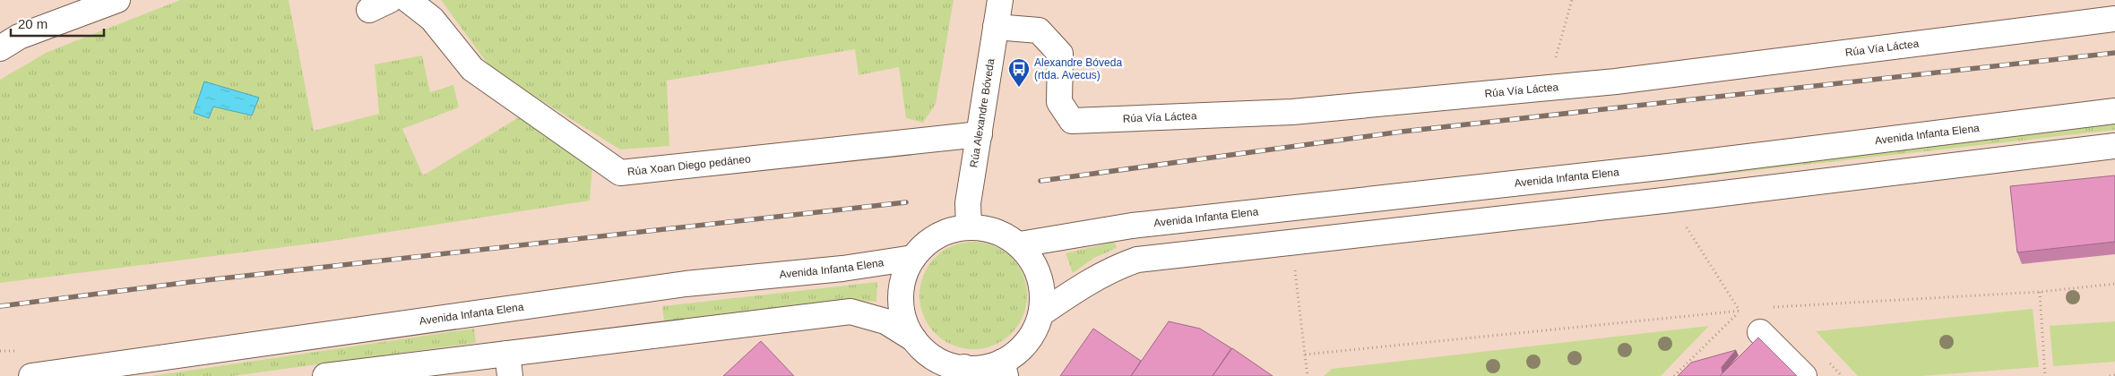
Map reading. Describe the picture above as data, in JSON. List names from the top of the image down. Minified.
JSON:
{"streets":{"street":["Rúa Vía Láctea","Rúa Alexandre Bóveda","Avenida Infanta Elena","Rúa Xoan Diego pedáneo"]},"crossings":[["Rúa Vía Láctea","Rúa Alexandre Bóveda"],["Rúa Alexandre Bóveda","Avenida Infanta Elena"],["Rúa Alexandre Bóveda","Rúa Xoan Diego pedáneo"]],"places":{"bus stop":["Alexandre Bóveda (rtda. Avecus)"]},"scale_bar":"20 m"}
